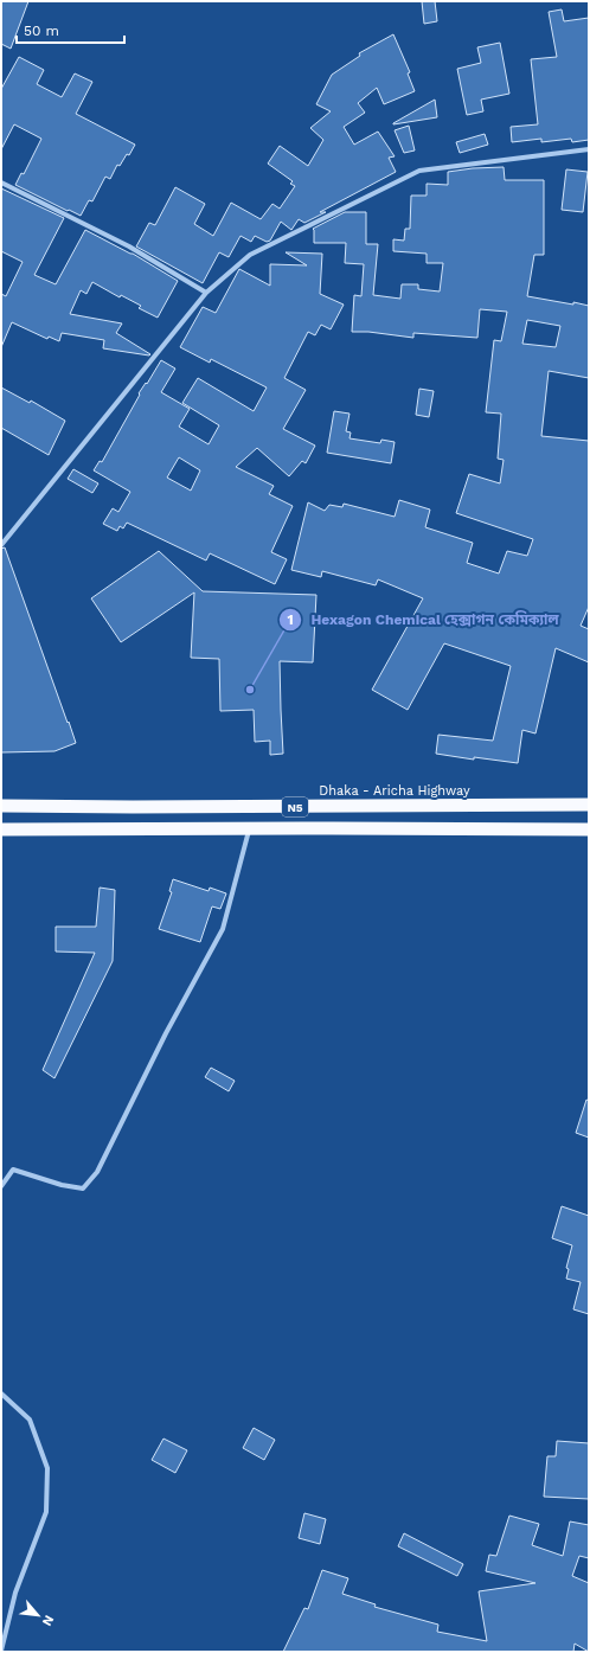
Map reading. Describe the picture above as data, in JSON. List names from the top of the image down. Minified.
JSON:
{"streets":{"highway":["Dhaka - Aricha Highway","N5"]},"places":["Hexagon Chemical হেক্সাগন কেমিক্যাল"],"scale_bar":"50 m","north":"bottom right"}
